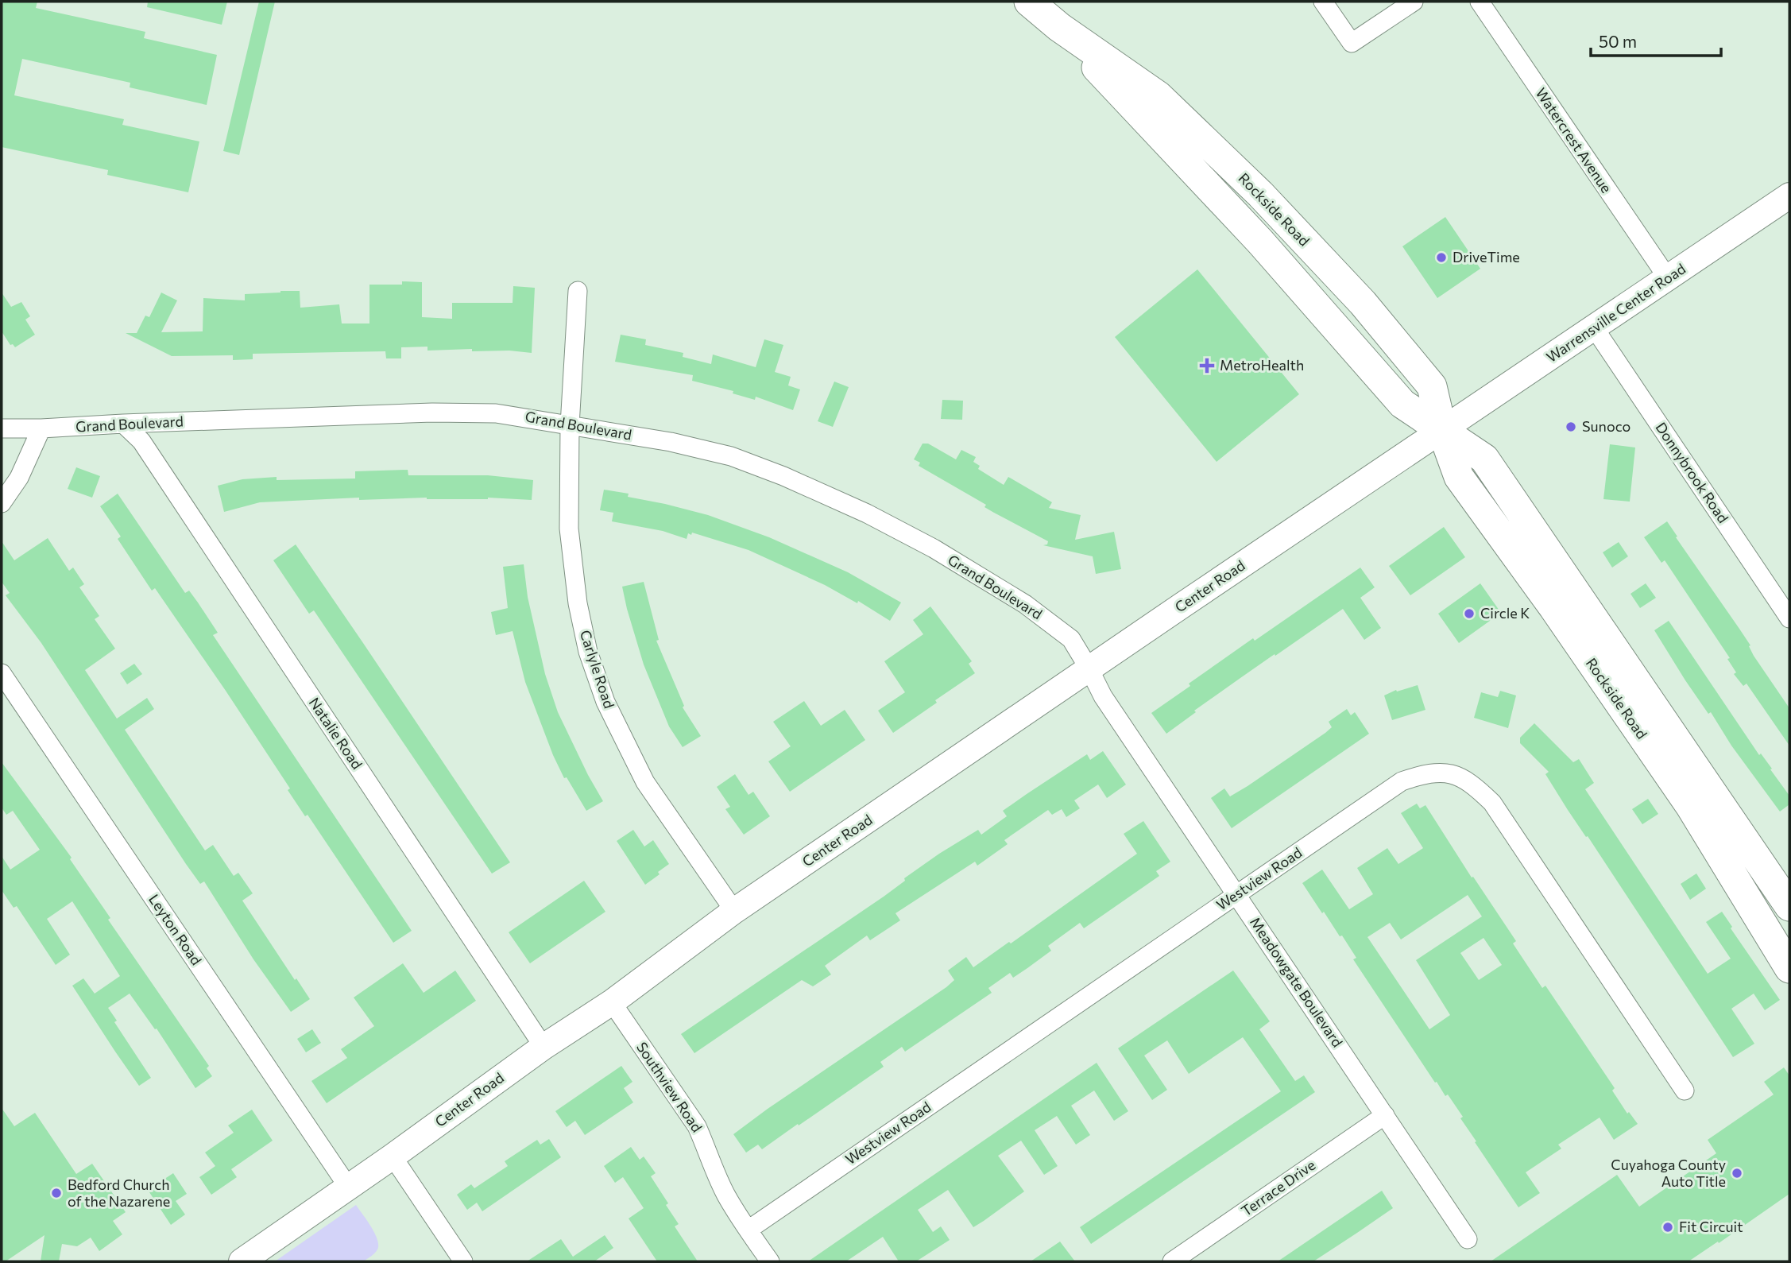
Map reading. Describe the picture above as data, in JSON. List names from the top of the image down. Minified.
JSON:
{"streets":{"main road":["Rockside Road","Warrensville Center Road","Center Road"],"street":["Watercrest Avenue","Grand Boulevard","Donnybrook Road","Carlyle Road","Natalie Road","Westview Road","Leyton Road","Meadowgate Boulevard","Southview Road","Terrace Drive"]},"crossings":[["Watercrest Avenue","Warrensville Center Road"],["Rockside Road","Warrensville Center Road"],["Rockside Road","Center Road"],["Warrensville Center Road","Donnybrook Road"],["Warrensville Center Road","Center Road"],["Grand Boulevard","Center Road"],["Grand Boulevard","Carlyle Road"],["Grand Boulevard","Natalie Road"],["Grand Boulevard","Meadowgate Boulevard"],["Center Road","Carlyle Road"],["Center Road","Natalie Road"],["Center Road","Leyton Road"],["Center Road","Meadowgate Boulevard"],["Center Road","Southview Road"],["Westview Road","Meadowgate Boulevard"],["Westview Road","Southview Road"],["Meadowgate Boulevard","Terrace Drive"]],"places":{"other":["DriveTime","Sunoco","Circle K","Cuyahoga County Auto Title","Bedford Church of the Nazarene","Fit Circuit"],"health":["MetroHealth"]},"scale_bar":"50 m"}
